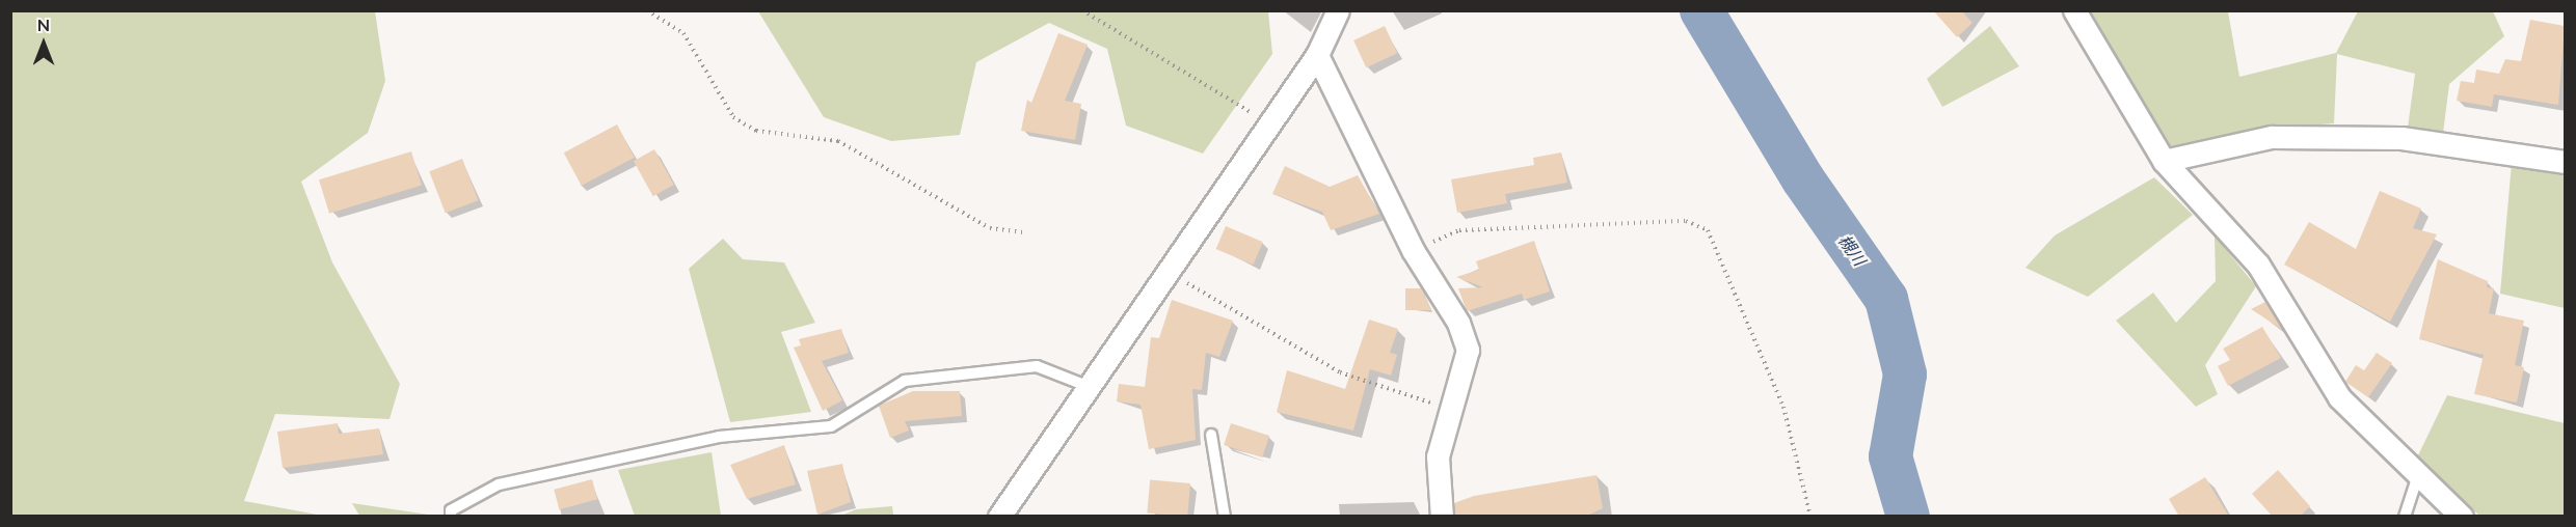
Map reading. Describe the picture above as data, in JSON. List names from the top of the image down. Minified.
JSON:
{"water":["槻川"],"north":"top"}
